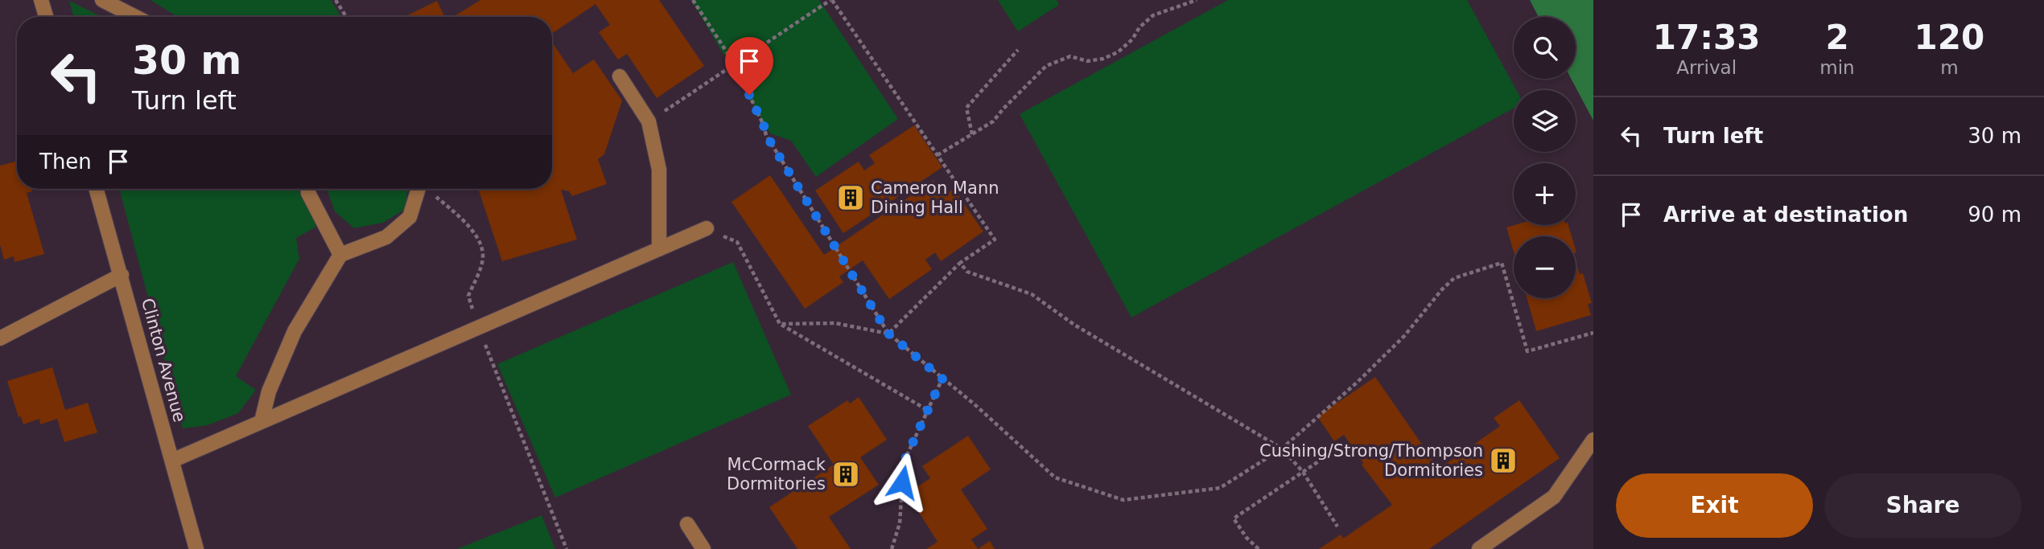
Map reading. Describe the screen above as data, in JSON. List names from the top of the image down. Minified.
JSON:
{"streets":{"street":["Clinton Avenue"]},"places":{"building":["Cameron Mann Dining Hall","Cushing/Strong/Thompson Dormitories","McCormack Dormitories"]},"page":{"eta":["17:33","Arrival","2","min","120","m"],"map_buttons":["+","−"],"turn":["30 m","Turn left"],"list":[{"name":"Turn left","value":"30 m"},{"name":"Arrive at destination","value":"90 m"}],"then":"Then","buttons":["Exit","Share"]}}
